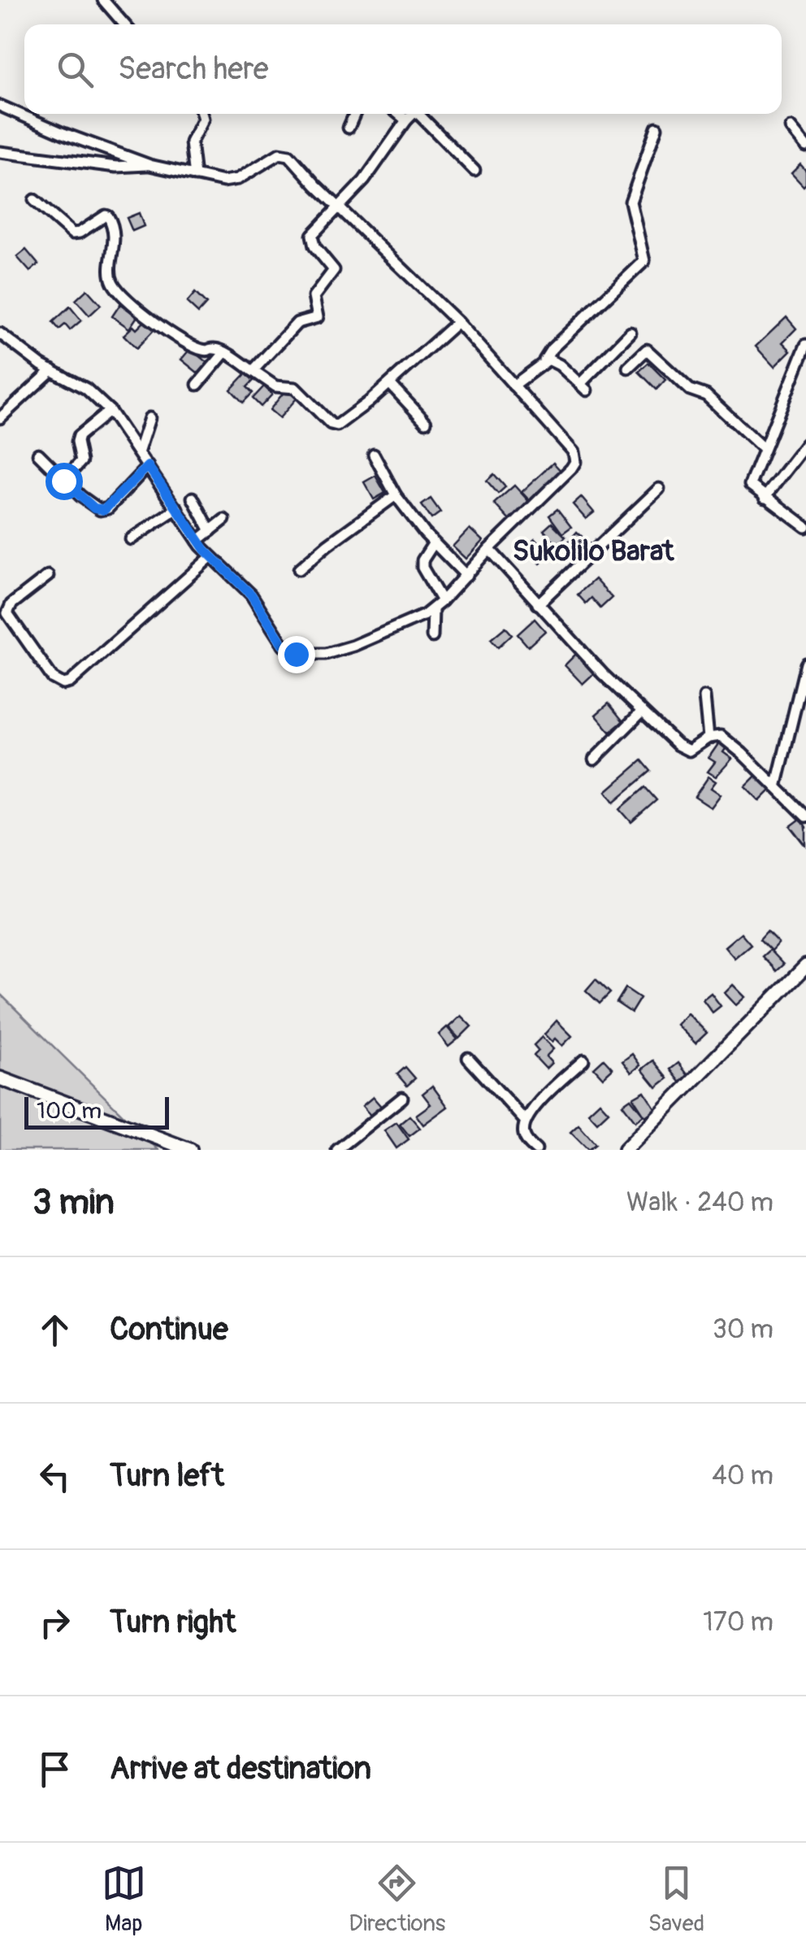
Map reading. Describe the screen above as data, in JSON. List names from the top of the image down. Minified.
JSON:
{"districts":["Sukolilo Barat"],"scale_bar":"100 m","page":{"search":"Search here","scale":"100 m","heading":["3 min","Walk · 240 m"],"list":[["Continue","30 m"],["Turn left","40 m"],["Turn right","170 m"],"Arrive at destination"],"nav":["Map","Directions","Saved"]}}
